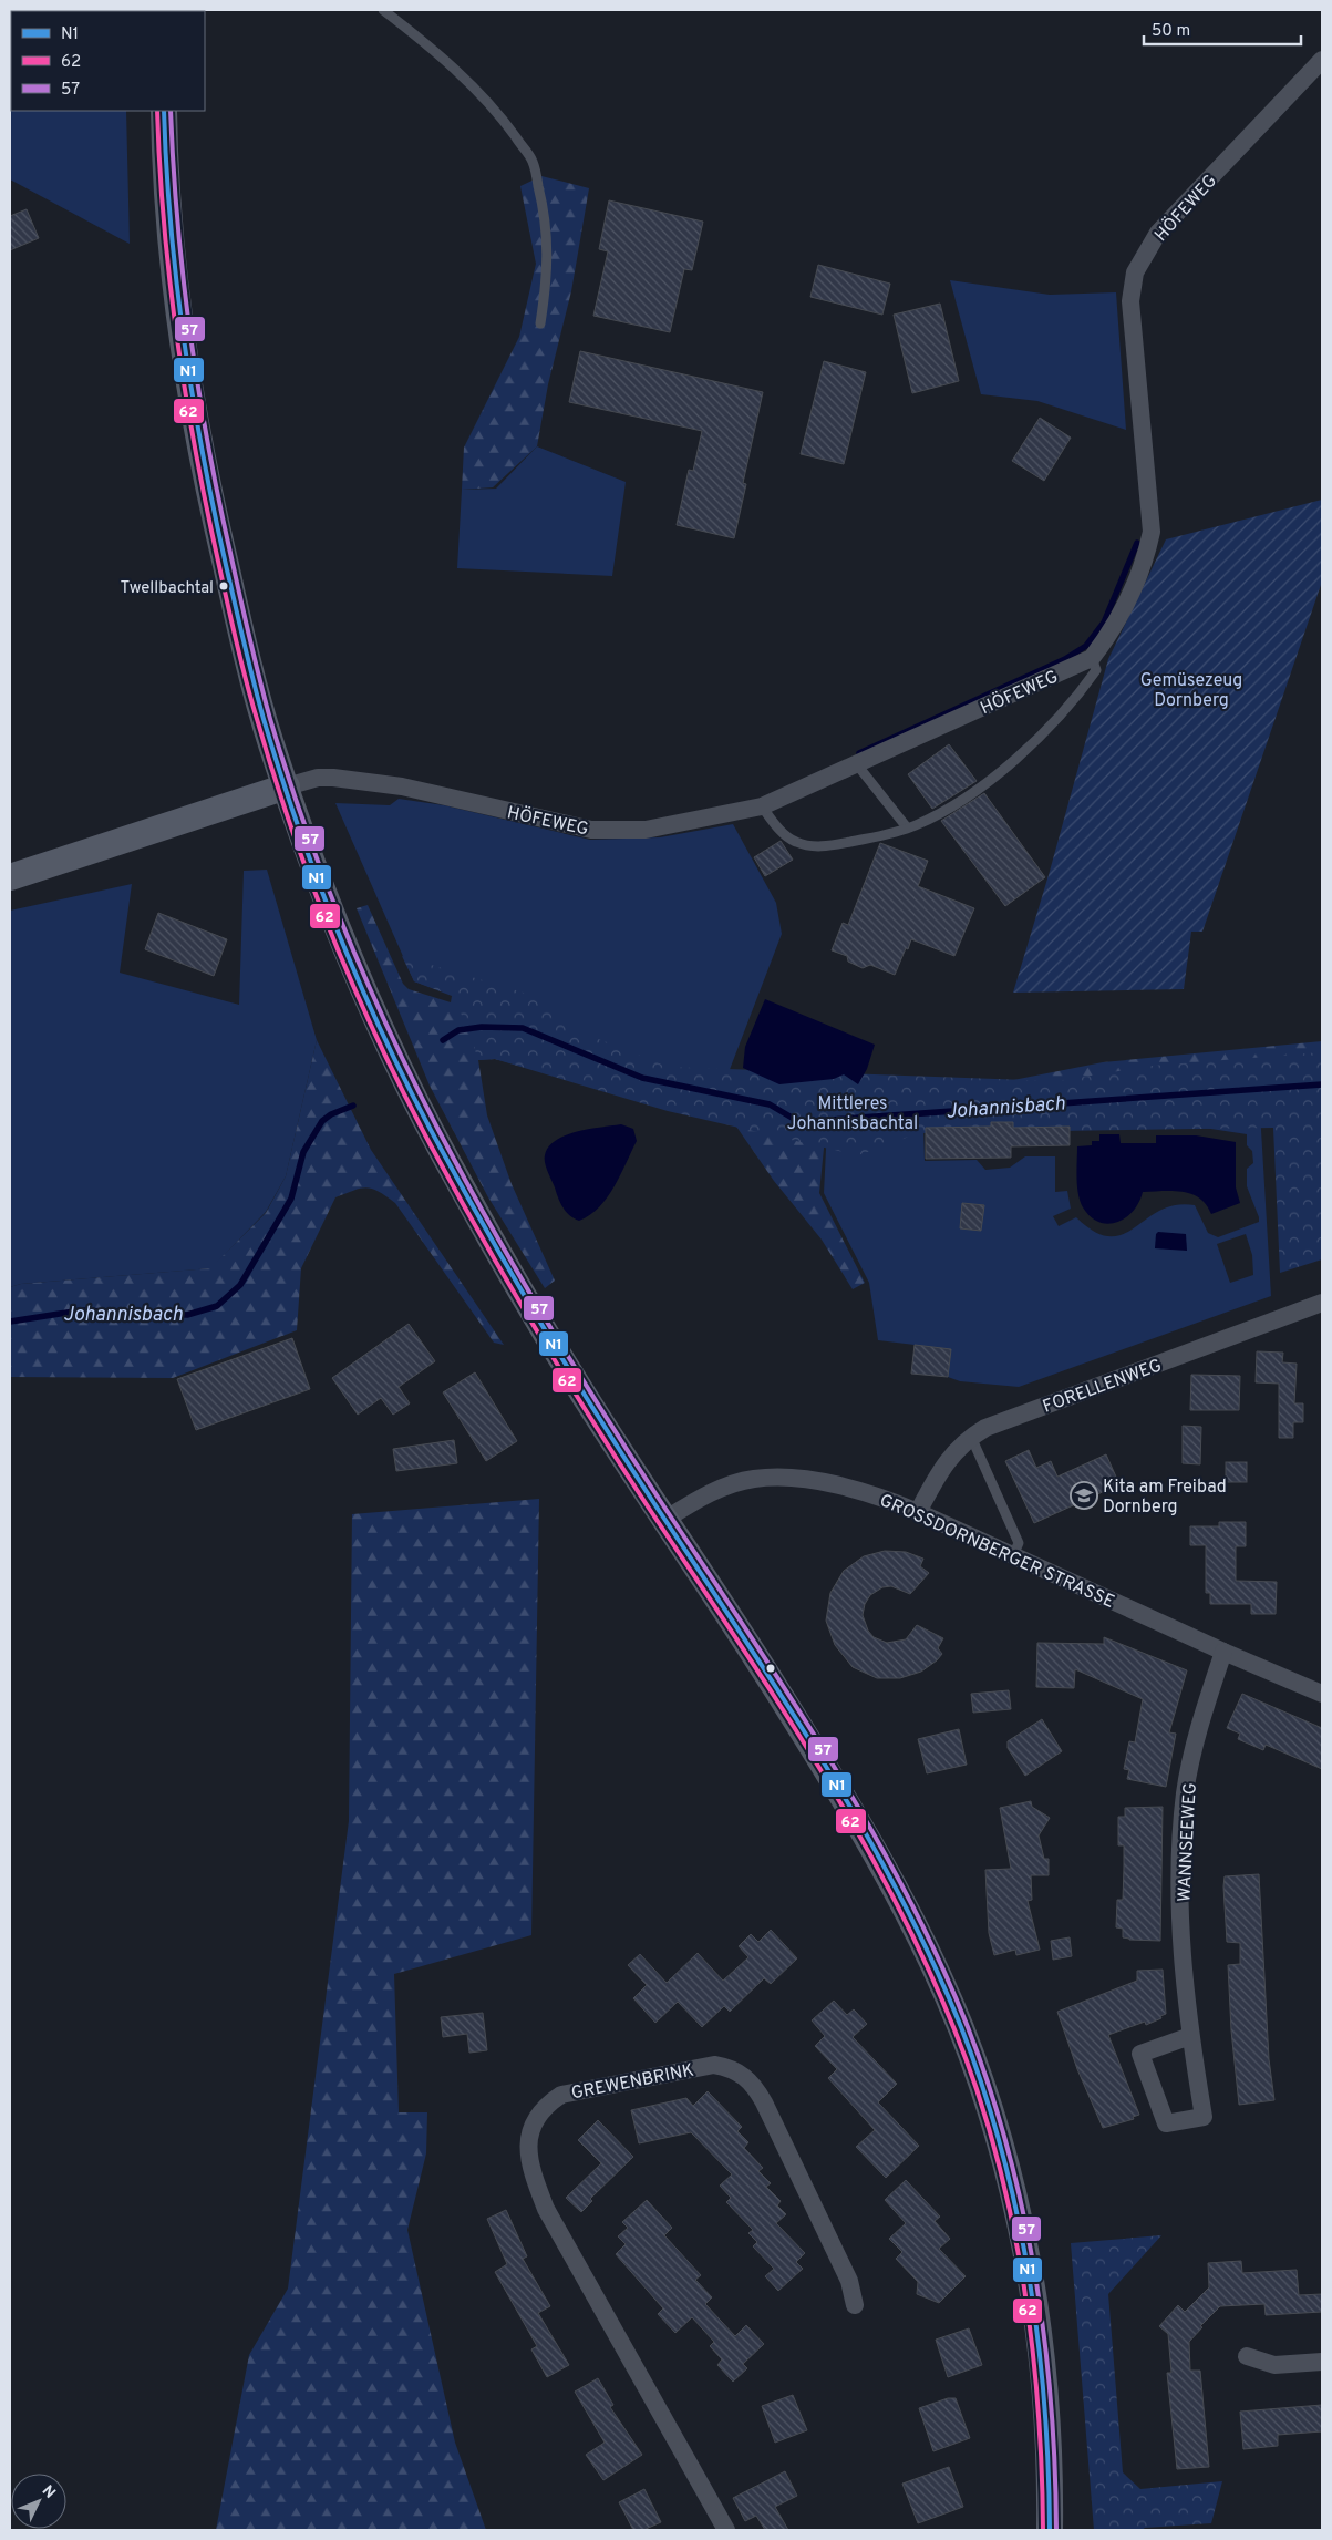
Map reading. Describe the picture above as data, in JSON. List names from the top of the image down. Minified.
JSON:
{"streets":{"street":["HÖFEWEG","FORELLENWEG","GROSSDORNBERGER STRASSE","WANNSEEWEG","GREWENBRINK"]},"crossings":[["FORELLENWEG","GROSSDORNBERGER STRASSE"],["GROSSDORNBERGER STRASSE","WANNSEEWEG"]],"water":["Johannisbach"],"parks":["Gemüsezeug Dornberg","Mittleres Johannisbachtal"],"places":{"other":["Twellbachtal"],"school or university":["Kita am Freibad Dornberg"]},"lines":["transit line N1","transit line 62","transit line 57"],"legend":["N1","62","57"],"scale_bar":"50 m","north":"top right"}
